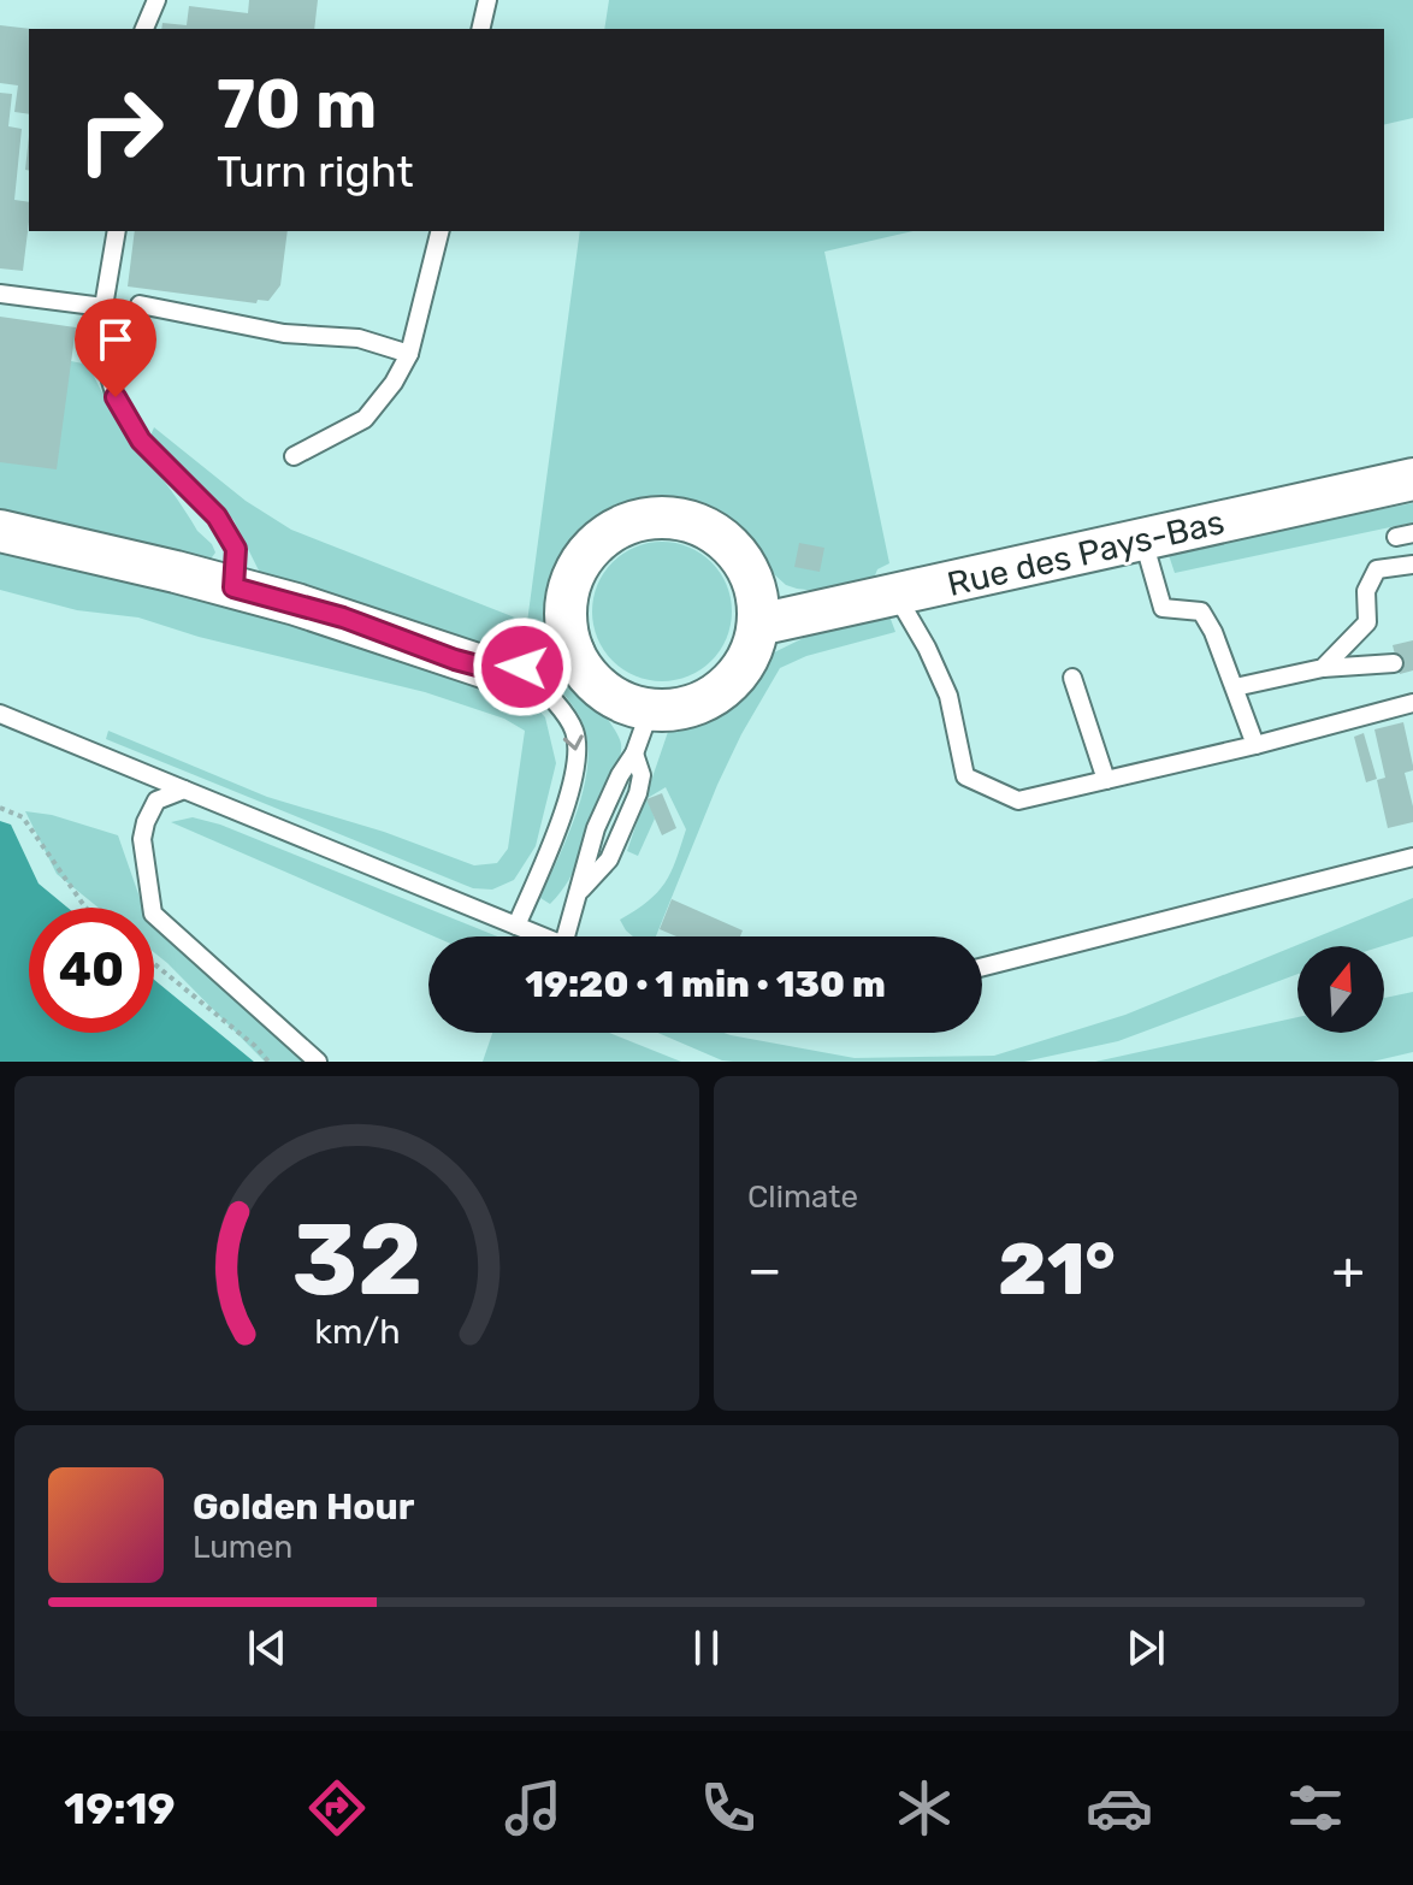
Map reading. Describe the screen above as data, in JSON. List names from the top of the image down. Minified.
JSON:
{"streets":{"street":["Rue des Pays-Bas"]},"north":"top","page":{"turn":["70 m","Turn right"],"limit":"40","trip":"19:20 · 1 min · 130 m","tile":"Climate","heat":["−","21°","+"],"song":["Golden Hour","Lumen"],"tabs":"19:19","gauge":["32","km/h"]}}
